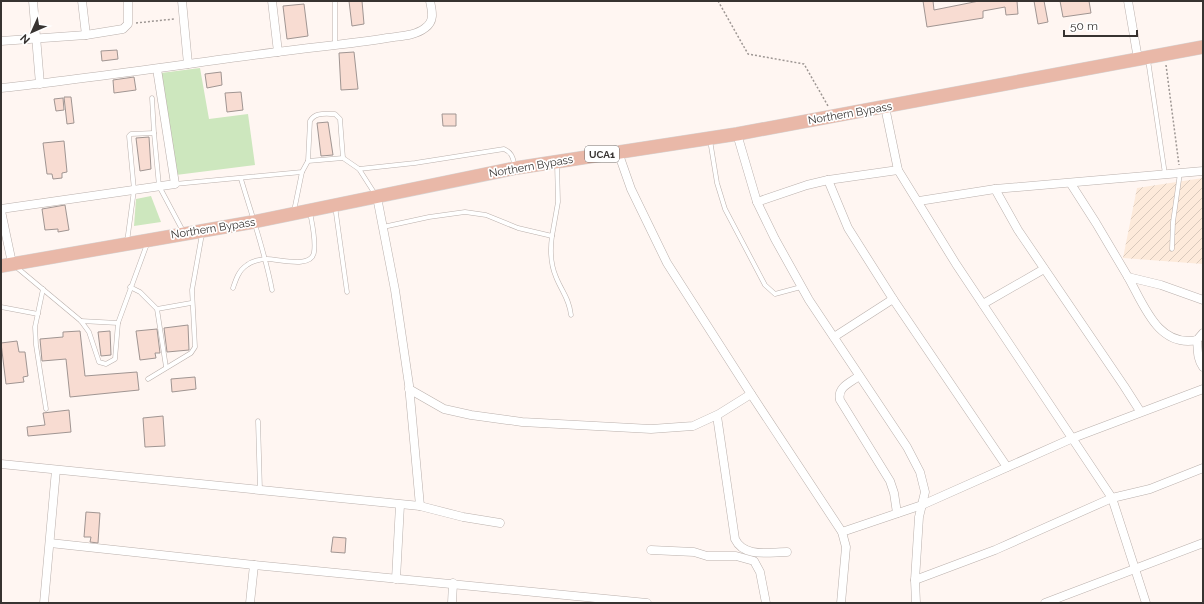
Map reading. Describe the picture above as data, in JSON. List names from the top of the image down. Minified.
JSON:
{"streets":{"main road":["Northern Bypass","UCA1"]},"scale_bar":"50 m","north":"bottom left"}
